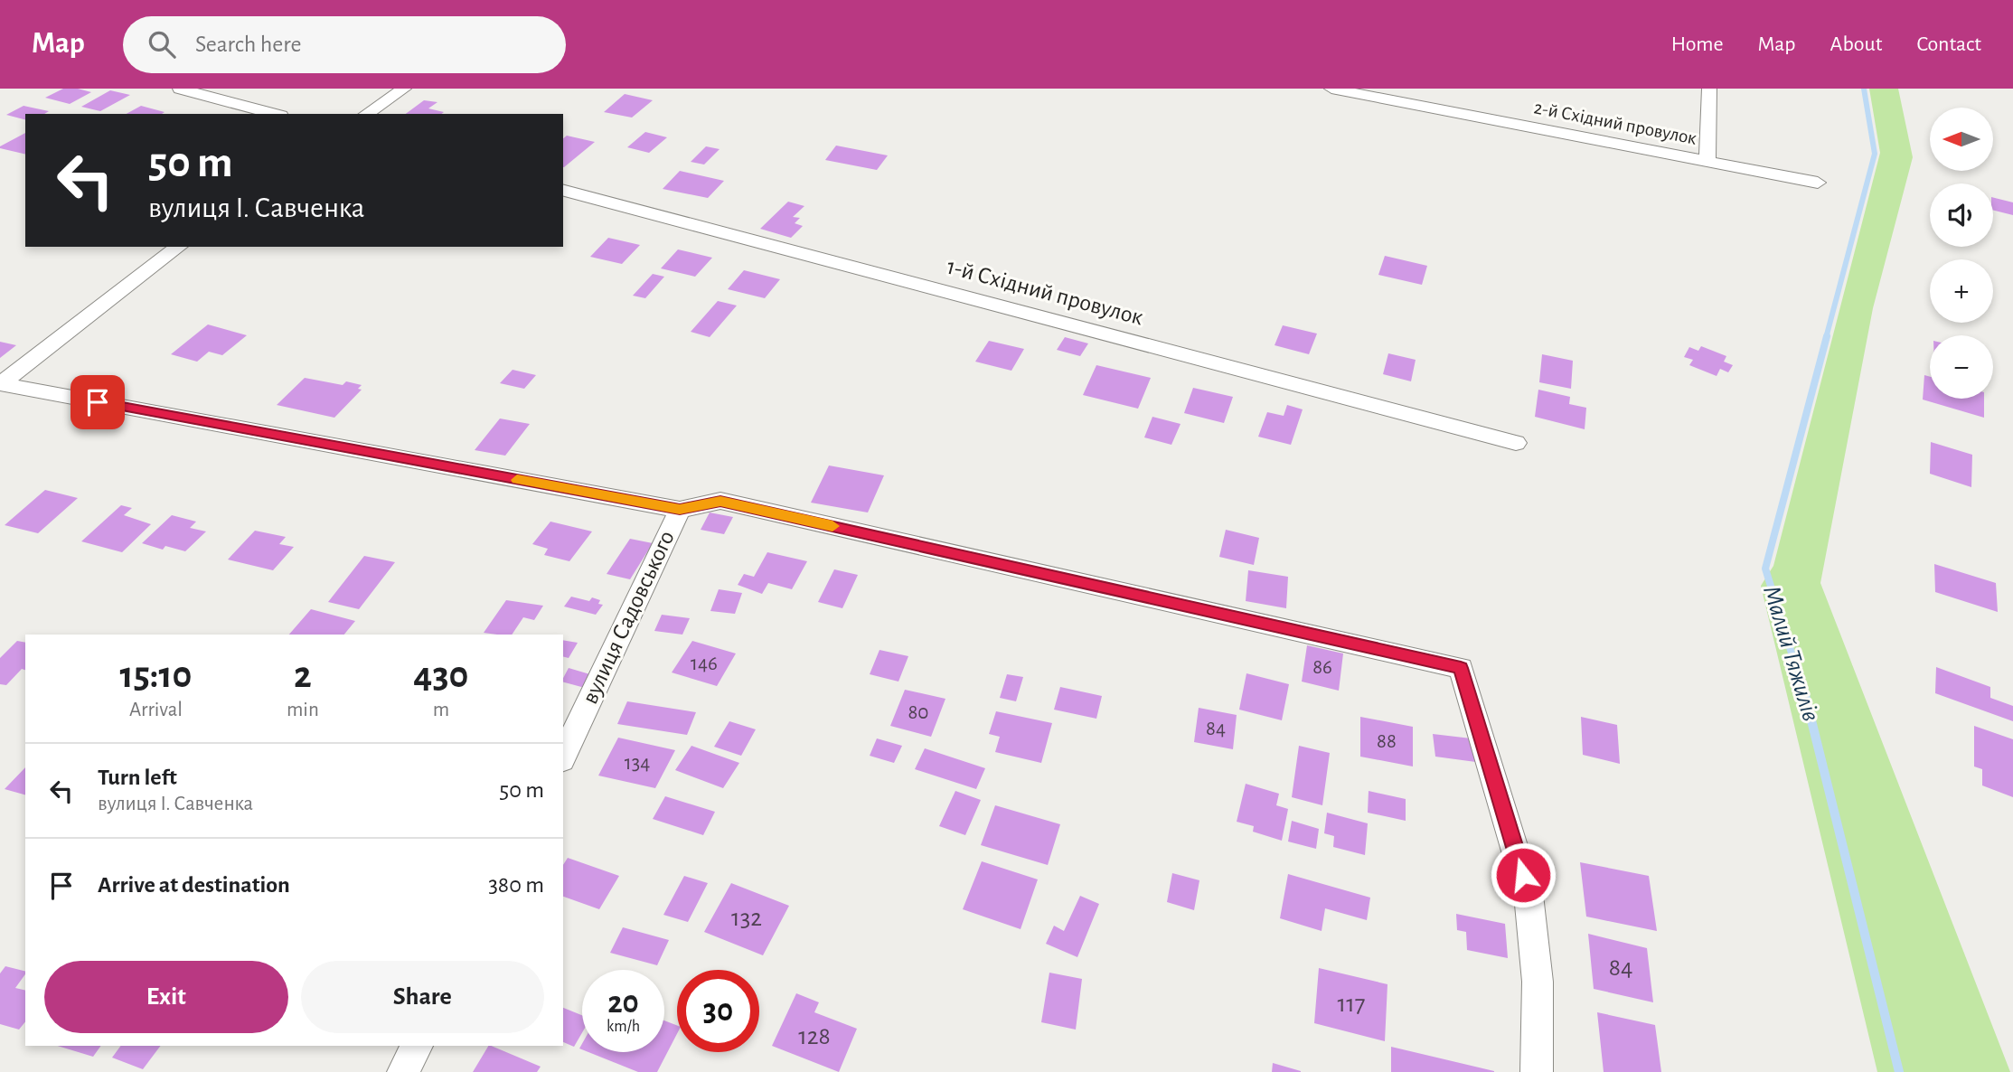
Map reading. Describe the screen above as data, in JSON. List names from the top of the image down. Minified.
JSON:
{"streets":{"street":["2-й Східний провулок","1-й Східний провулок","вулиця Садовського"]},"water":["Малий Тяжилів"],"house_numbers":["146","86","80","84","88","134","132","84","117","128"],"north":"left","page":{"header":"Map","search":"Search here","nav":["Home","Map","About","Contact"],"map_buttons":["+","−"],"turn":["50 m","вулиця І. Савченка"],"eta":["15:10","Arrival","2","min","430","m"],"list":[{"name":"Turn left","note":"вулиця І. Савченка","value":"50 m"},{"name":"Arrive at destination","value":"380 m"}],"buttons":["Exit","Share"],"speed":"20 km/h","limit":"30"}}
